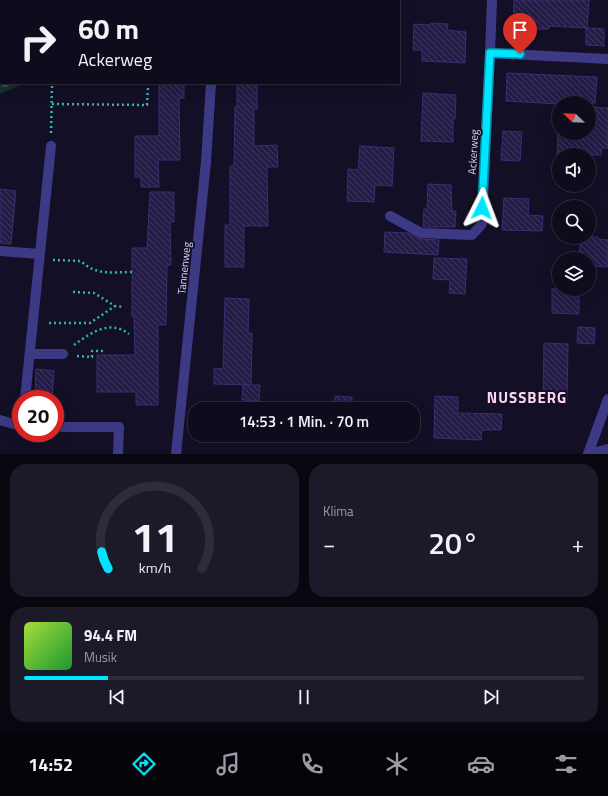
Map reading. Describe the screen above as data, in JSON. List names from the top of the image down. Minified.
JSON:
{"streets":{"street":["Ackerweg","Tannenweg"]},"districts":["NUSSBERG"],"north":"top left","page":{"turn":["60 m","Ackerweg"],"limit":"20","trip":"14:53 · 1 Min. · 70 m","tile":"Klima","heat":["−","20°","+"],"song":["94.4 FM","Musik"],"tabs":"14:52","gauge":["11","km/h"]}}
